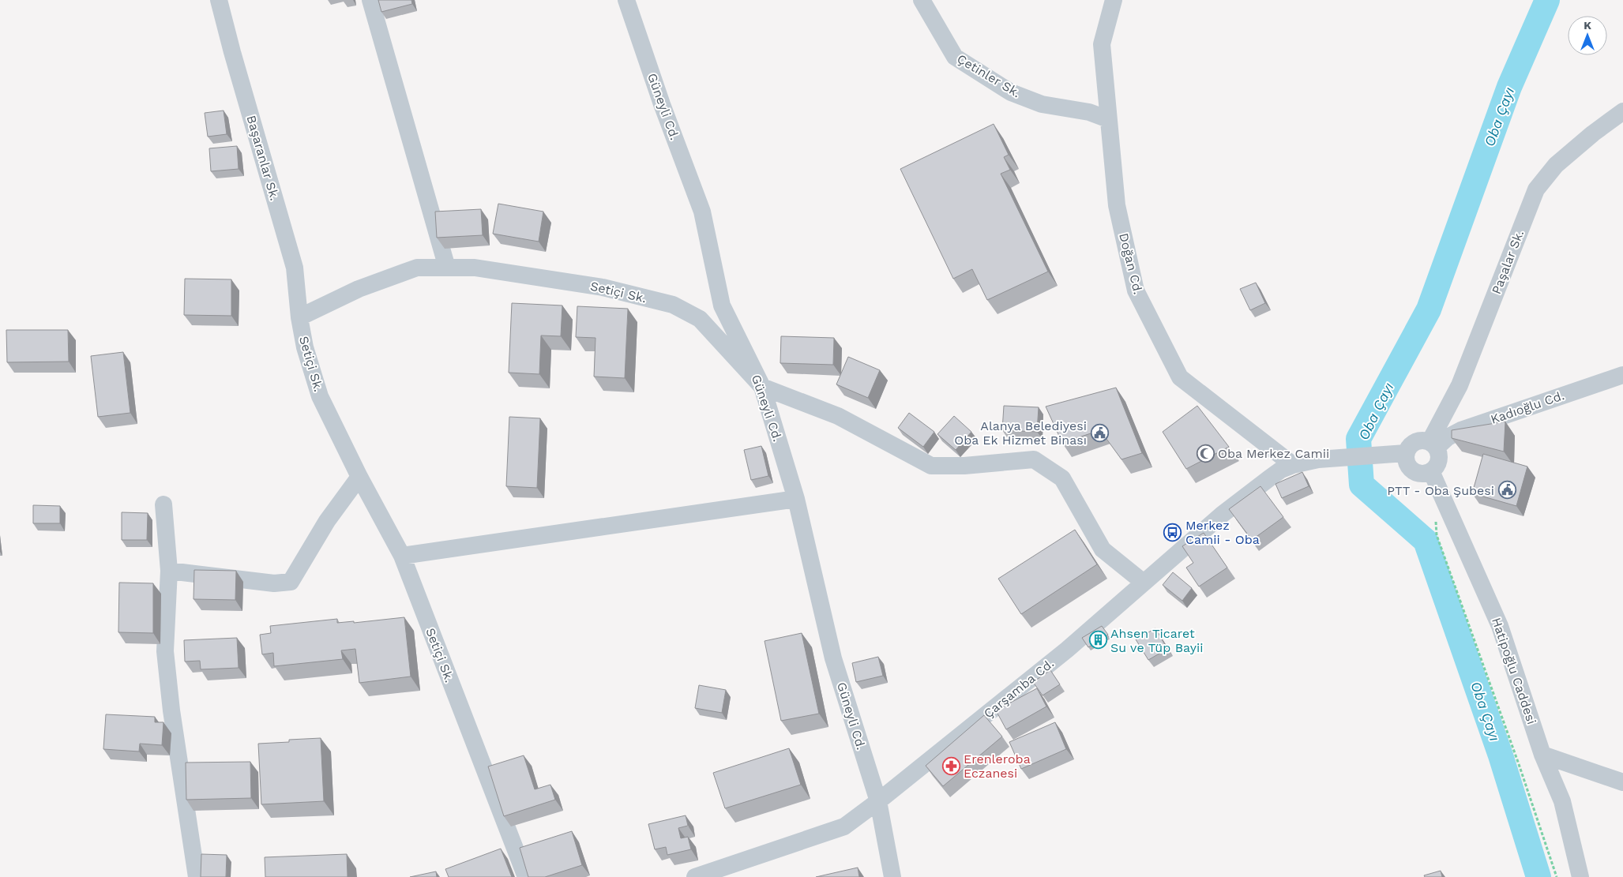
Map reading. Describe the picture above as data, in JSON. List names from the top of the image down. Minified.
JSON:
{"streets":{"street":["Çetinler Sk.","Güneyli Cd.","Başaranlar Sk.","Paşalar Sk.","Doğan Cd.","Setiçi Sk.","Kadıoğlu Cd.","Hatipoğlu Caddesi","Çarşamba Cd."]},"crossings":[["Çetinler Sk.","Doğan Cd."],["Güneyli Cd.","Setiçi Sk."],["Güneyli Cd.","Çarşamba Cd."],["Başaranlar Sk.","Setiçi Sk."],["Paşalar Sk.","Kadıoğlu Cd."],["Paşalar Sk.","Hatipoğlu Caddesi"],["Paşalar Sk.","Çarşamba Cd."],["Doğan Cd.","Çarşamba Cd."],["Kadıoğlu Cd.","Hatipoğlu Caddesi"],["Kadıoğlu Cd.","Çarşamba Cd."],["Hatipoğlu Caddesi","Çarşamba Cd."]],"water":["Oba Çayı"],"places":{"public building":["Alanya Belediyesi Oba Ek Hizmet Binası","PTT - Oba Şubesi"],"mosque":["Oba Merkez Camii"],"bus stop":["Merkez Camii - Oba"],"building":["Ahsen Ticaret Su ve Tüp Bayii"],"pharmacy":["Erenleroba Eczanesi"]},"north":"top"}
